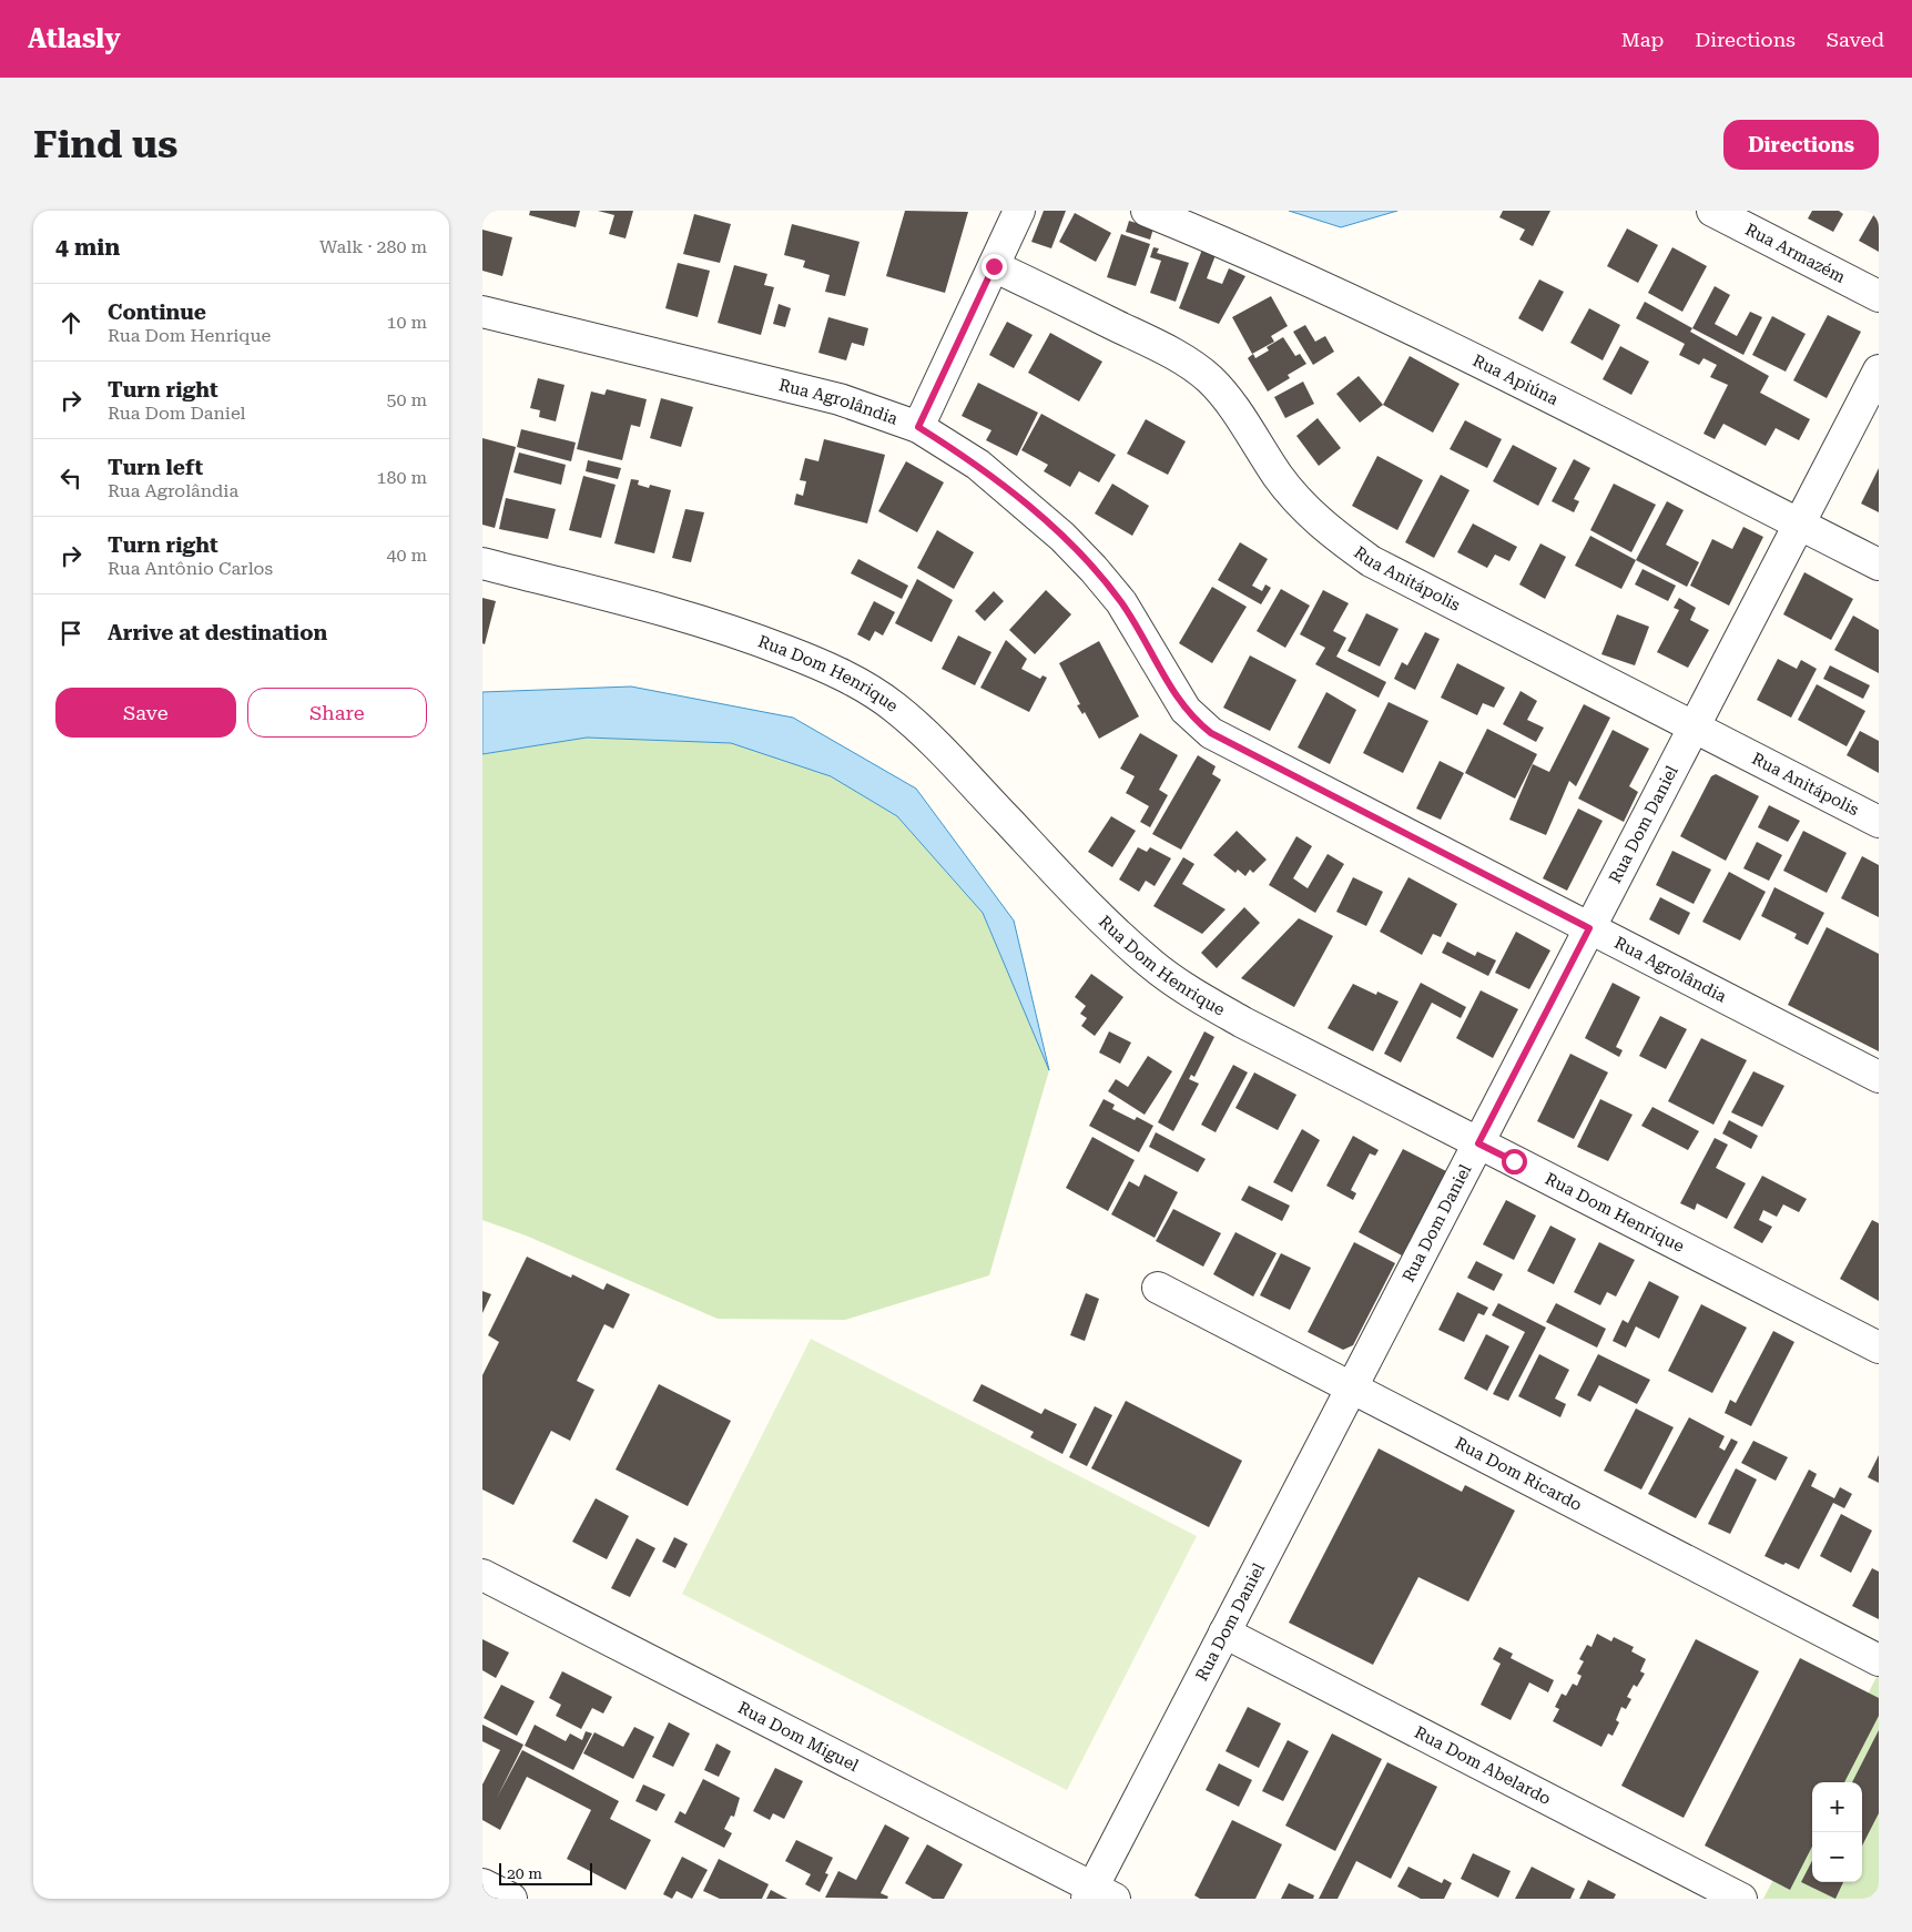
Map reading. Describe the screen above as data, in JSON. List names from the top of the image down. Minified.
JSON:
{"streets":{"street":["Rua Armazém","Rua Apiúna","Rua Agrolândia","Rua Anitápolis","Rua Dom Henrique","Rua Dom Daniel","Rua Dom Ricardo","Rua Dom Miguel","Rua Dom Abelardo"]},"crossings":[["Rua Apiúna","Rua Dom Daniel"],["Rua Agrolândia","Rua Dom Daniel"],["Rua Anitápolis","Rua Dom Daniel"],["Rua Dom Henrique","Rua Dom Daniel"],["Rua Dom Daniel","Rua Dom Ricardo"],["Rua Dom Daniel","Rua Dom Miguel"],["Rua Dom Daniel","Rua Dom Abelardo"]],"scale_bar":"20 m","page":{"header":"Atlasly","nav":["Map","Directions","Saved"],"buttons":["Directions",["Save","Share"]],"title":"Find us","heading":["4 min","Walk · 280 m"],"list":[["Continue","Rua Dom Henrique","10 m"],["Turn right","Rua Dom Daniel","50 m"],["Turn left","Rua Agrolândia","180 m"],["Turn right","Rua Antônio Carlos","40 m"],"Arrive at destination"],"map_buttons":["+","−"],"scale":"20 m"}}
